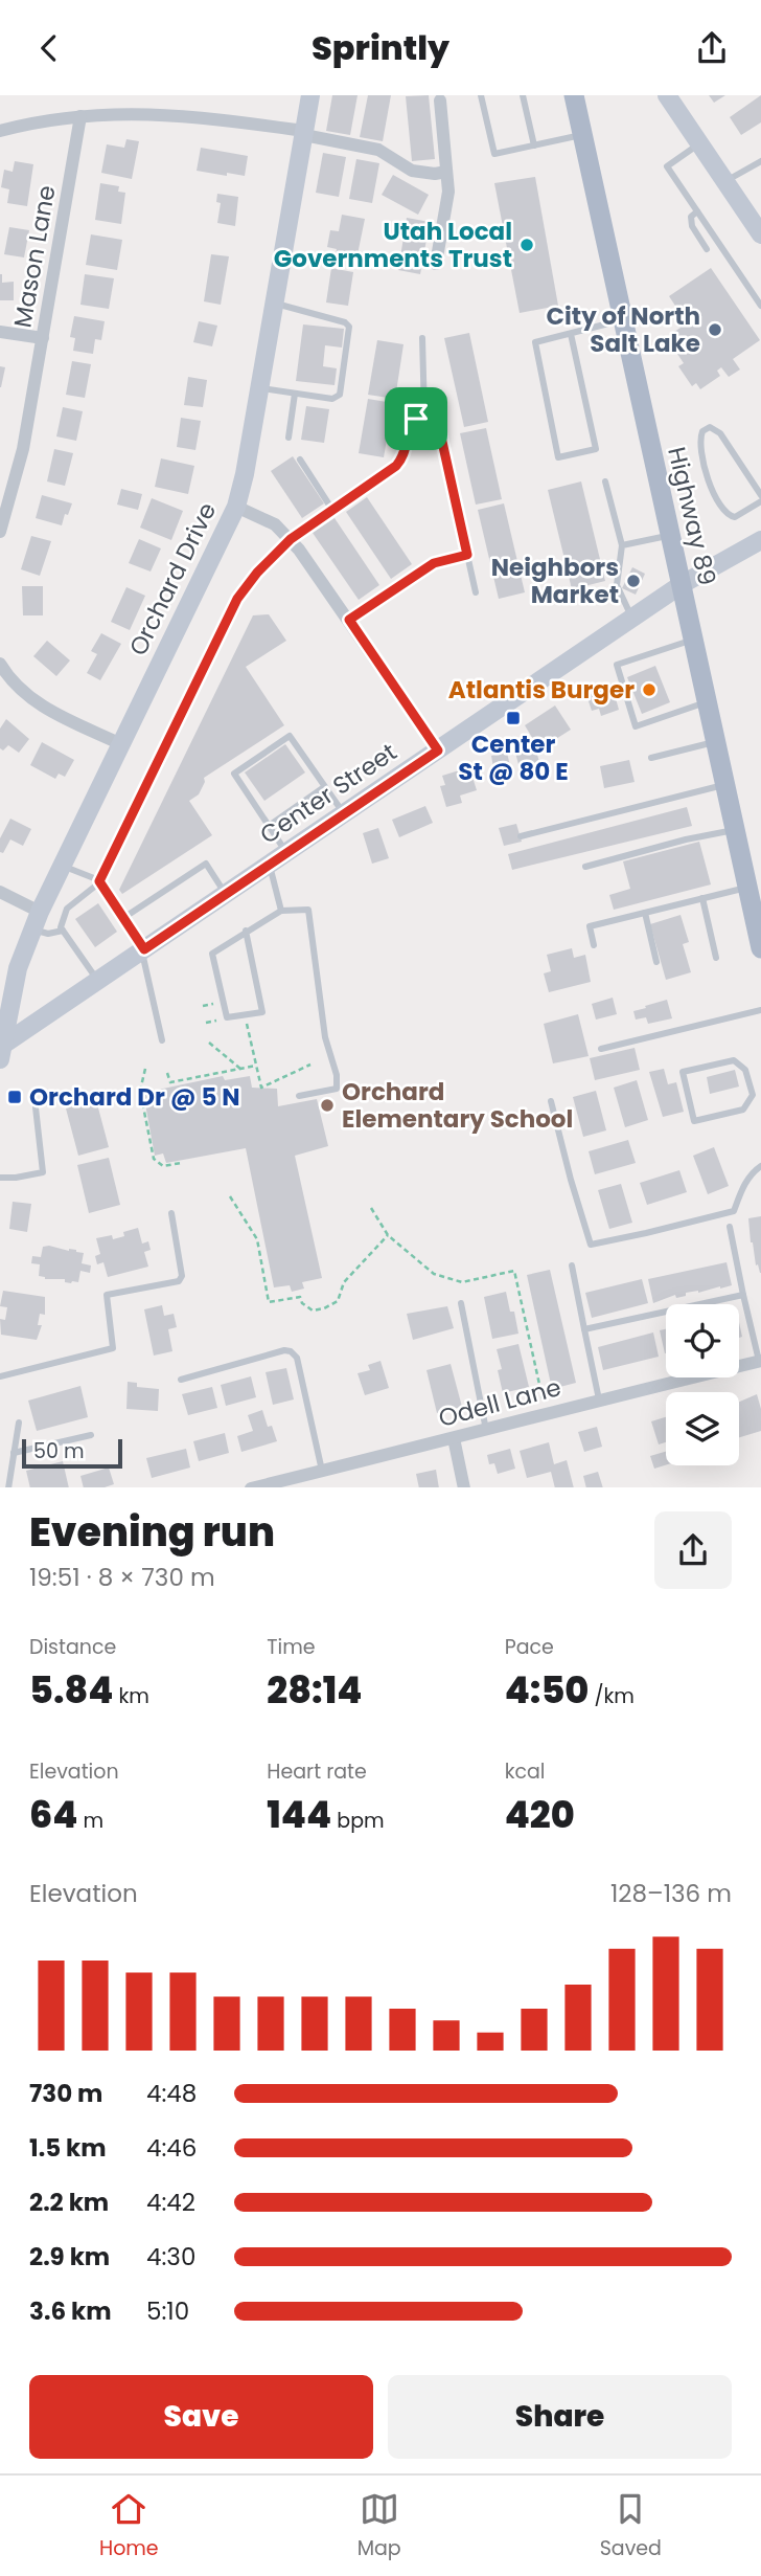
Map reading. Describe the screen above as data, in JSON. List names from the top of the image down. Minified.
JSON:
{"streets":{"main road":["Highway 89","Orchard Drive","Center Street"],"street":["Mason Lane","Odell Lane"]},"crossings":[["Highway 89","Center Street"],["Orchard Drive","Center Street"]],"places":{"other":["Utah Local Governments Trust","City of North Salt Lake","Neighbors Market","Atlantis Burger","Orchard Elementary School"],"transit":["Center St @ 80 E","Orchard Dr @ 5 N"]},"scale_bar":"50 m","page":{"header":"Sprintly","scale":"50 m","heading":["Evening run","19:51 · 8 × 730 m"],"stats":[["Distance","5.84 km"],["Time","28:14"],["Pace","4:50 /km"],["Elevation","64 m"],["Heart rate","144 bpm"],["kcal","420"]],"chart":["Elevation","128–136 m"],"list":[{"name":"730 m","note":"4:48"},{"name":"1.5 km","note":"4:46"},{"name":"2.2 km","note":"4:42"},{"name":"2.9 km","note":"4:30"},{"name":"3.6 km","note":"5:10"}],"buttons":["Save","Share"],"tabs":["Home","Map","Saved"]}}
